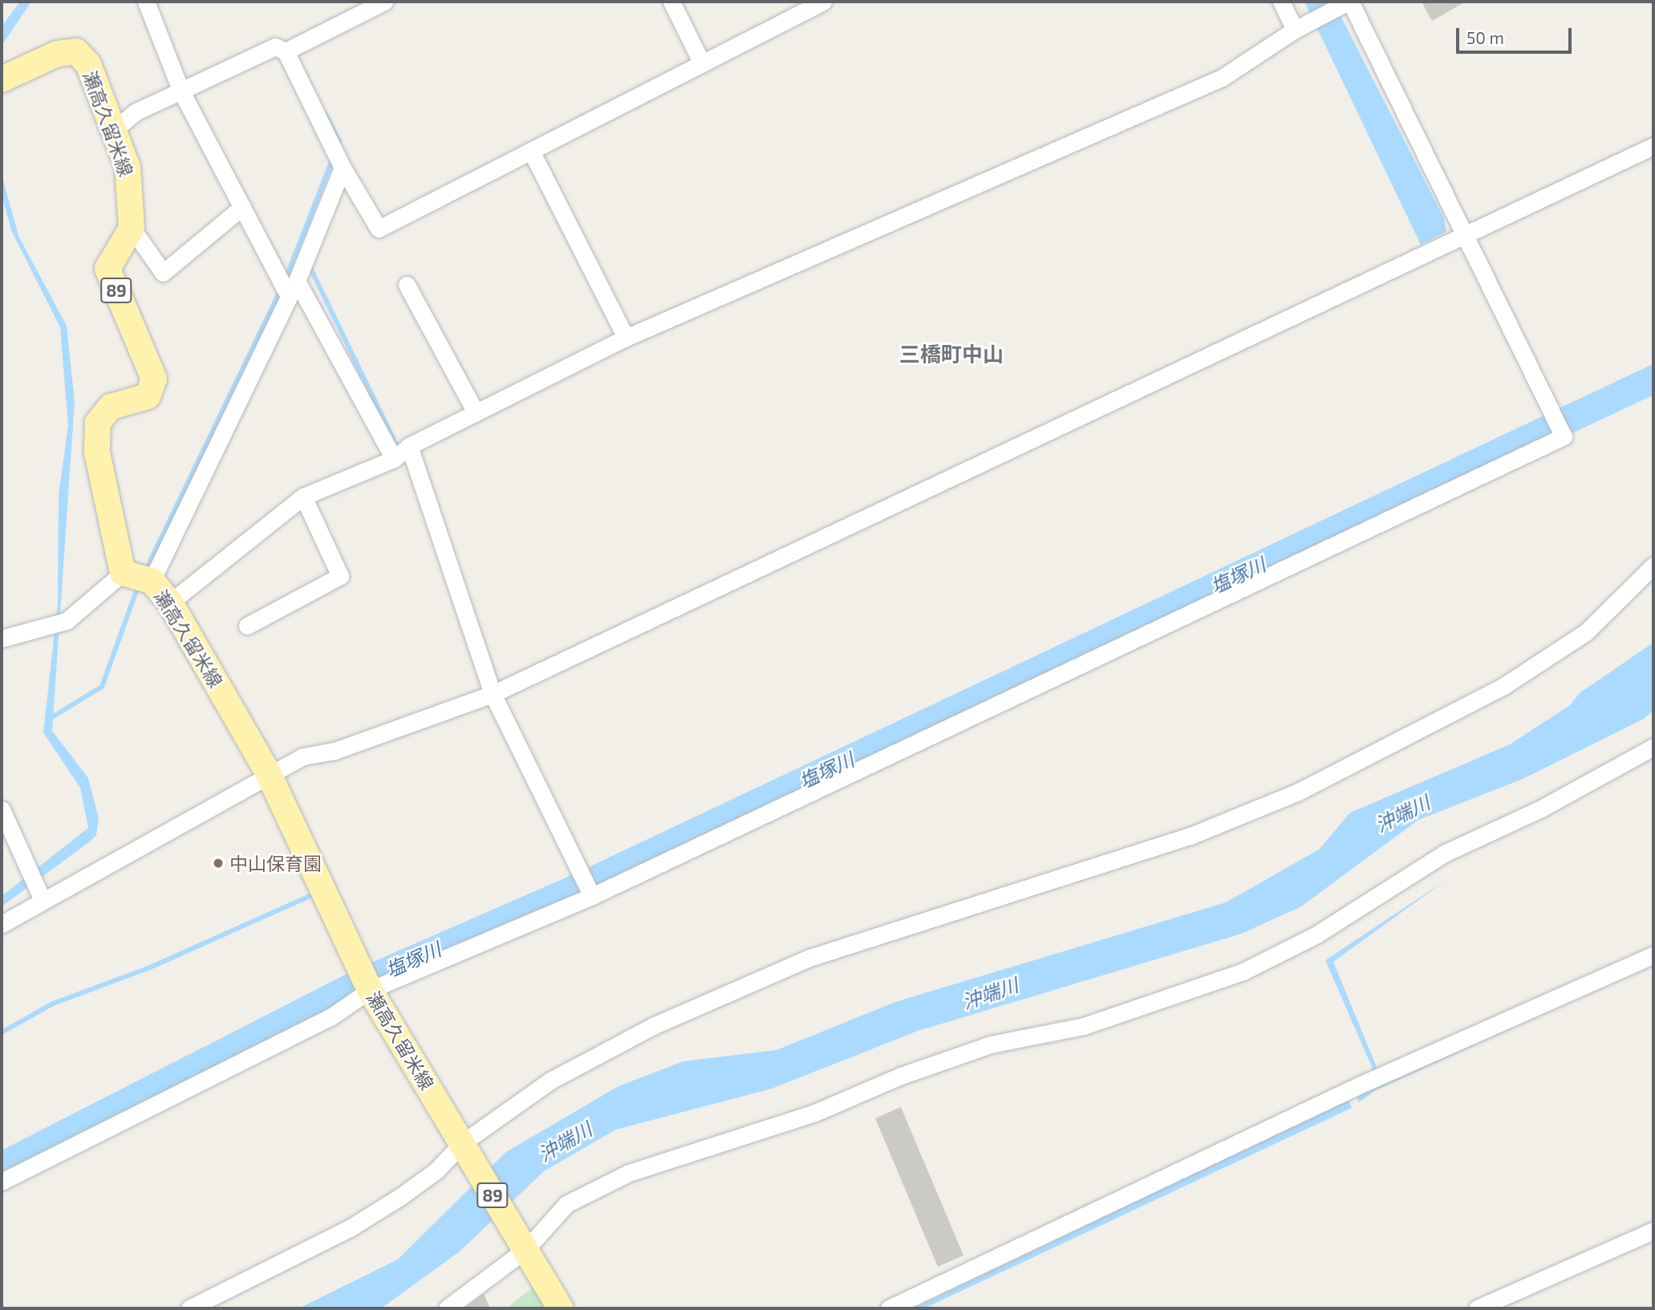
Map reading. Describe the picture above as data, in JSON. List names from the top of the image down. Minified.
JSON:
{"streets":{"main road":["瀬高久留米線","89"]},"districts":["三橋町中山"],"water":["塩塚川","沖端川"],"places":["中山保育園"],"scale_bar":"50 m"}
